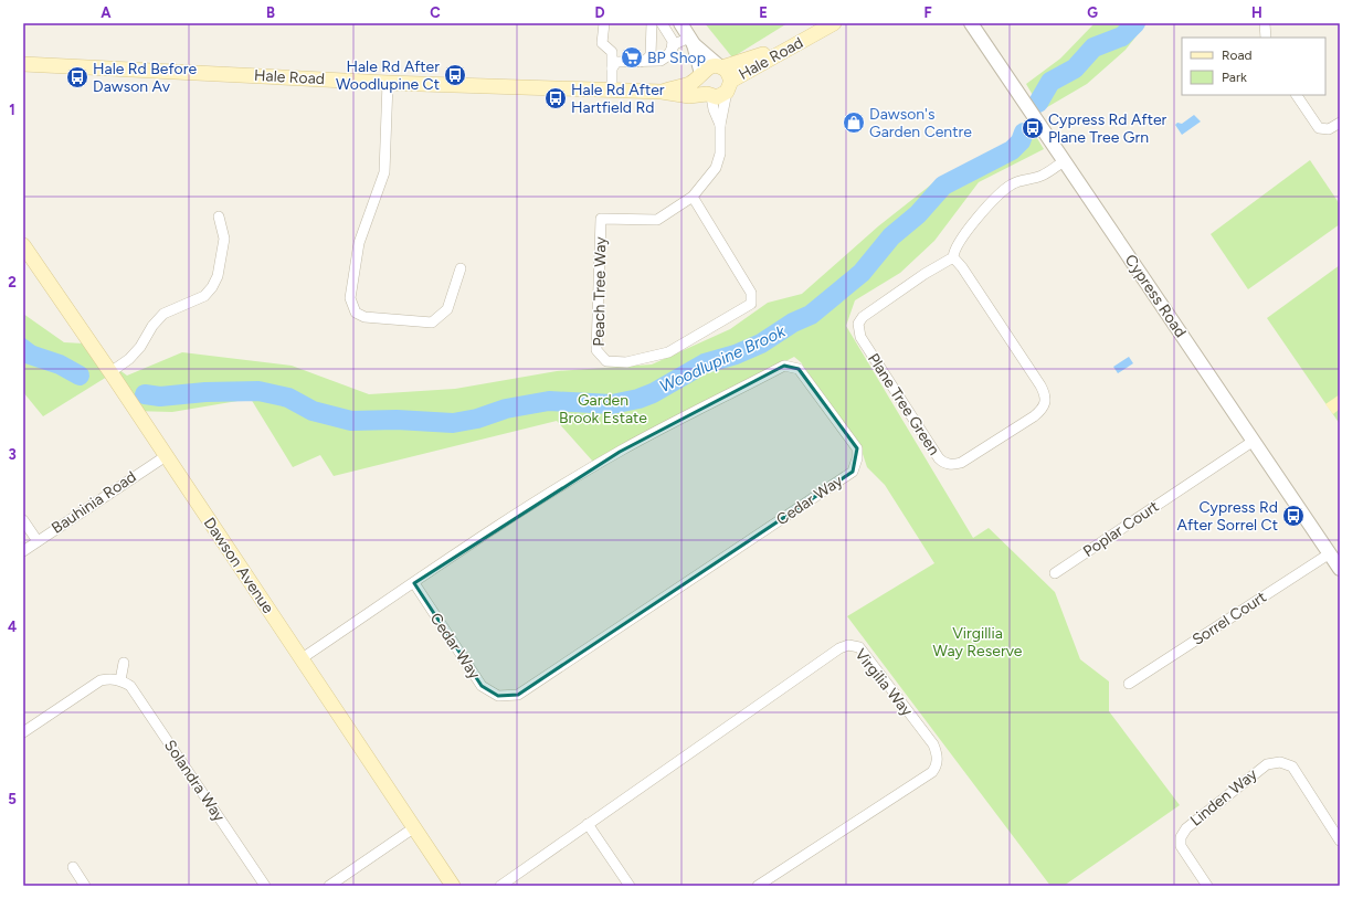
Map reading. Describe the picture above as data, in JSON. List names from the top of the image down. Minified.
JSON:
{"streets":{"main road":["Hale Road","Dawson Avenue"],"street":["Peach Tree Way","Cypress Road","Plane Tree Green","Cedar Way","Bauhinia Road","Poplar Court","Sorrel Court","Virgilia Way","Solandra Way","Linden Way"]},"crossings":[["Hale Road","Peach Tree Way"],["Cypress Road","Poplar Court"],["Cypress Road","Sorrel Court"],["Cedar Way","Dawson Avenue"],["Bauhinia Road","Dawson Avenue"]],"water":["Woodlupine Brook"],"parks":["Garden Brook Estate","Virgillia Way Reserve"],"places":{"supermarket":["BP Shop"],"bus stop":["Hale Rd After Woodlupine Ct","Hale Rd Before Dawson Av","Hale Rd After Hartfield Rd","Cypress Rd After Plane Tree Grn","Cypress Rd After Sorrel Ct"],"shop":["Dawson's Garden Centre"]},"legend":["Road","Park"],"grid":{"columns":["A","B","C","D","E","F","G","H"],"rows":["1","2","3","4","5"]}}
